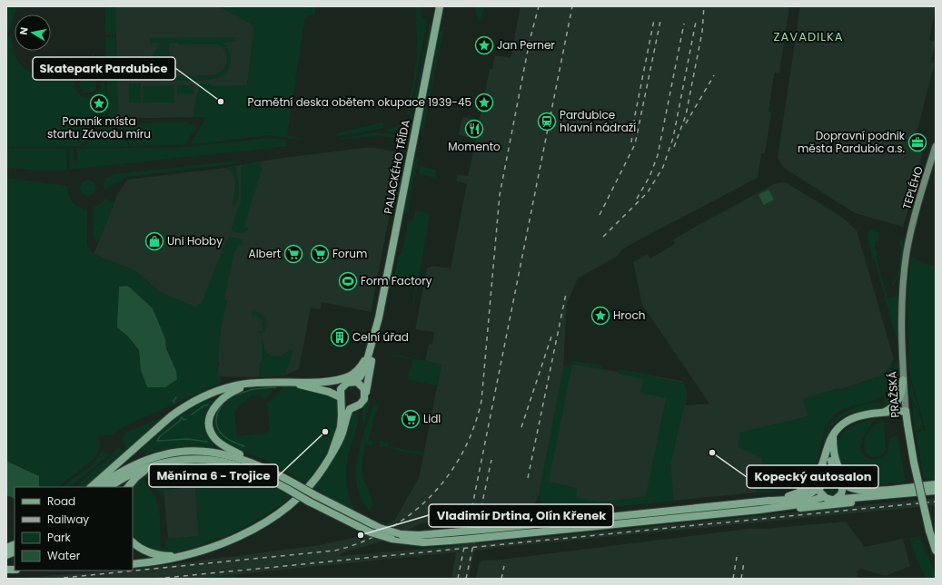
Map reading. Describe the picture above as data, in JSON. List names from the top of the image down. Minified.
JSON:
{"streets":{"main road":["PALACKÉHO TŘÍDA","TEPLÉHO","PRAŽSKÁ"]},"crossings":[["TEPLÉHO","PRAŽSKÁ"]],"districts":["ZAVADILKA"],"places":{"place":["Jan Perner","Pamětní deska obětem okupace 1939-45","Pomník místa startu Závodu míru","Hroch"],"other":["Skatepark Pardubice","Měnírna 6 - Trojice","Kopecký autosalon","Vladimír Drtina, Olín Křenek"],"station":["Pardubice hlavní nádraží"],"restaurant":["Momento"],"office":["Dopravní podnik města Pardubic a.s."],"shop":["Uni Hobby"],"supermarket":["Albert","Forum","Lidl"],"sports":["Form Factory"],"building":["Celní úřad"]},"legend":["Road","Railway","Park","Water"],"north":"left"}
